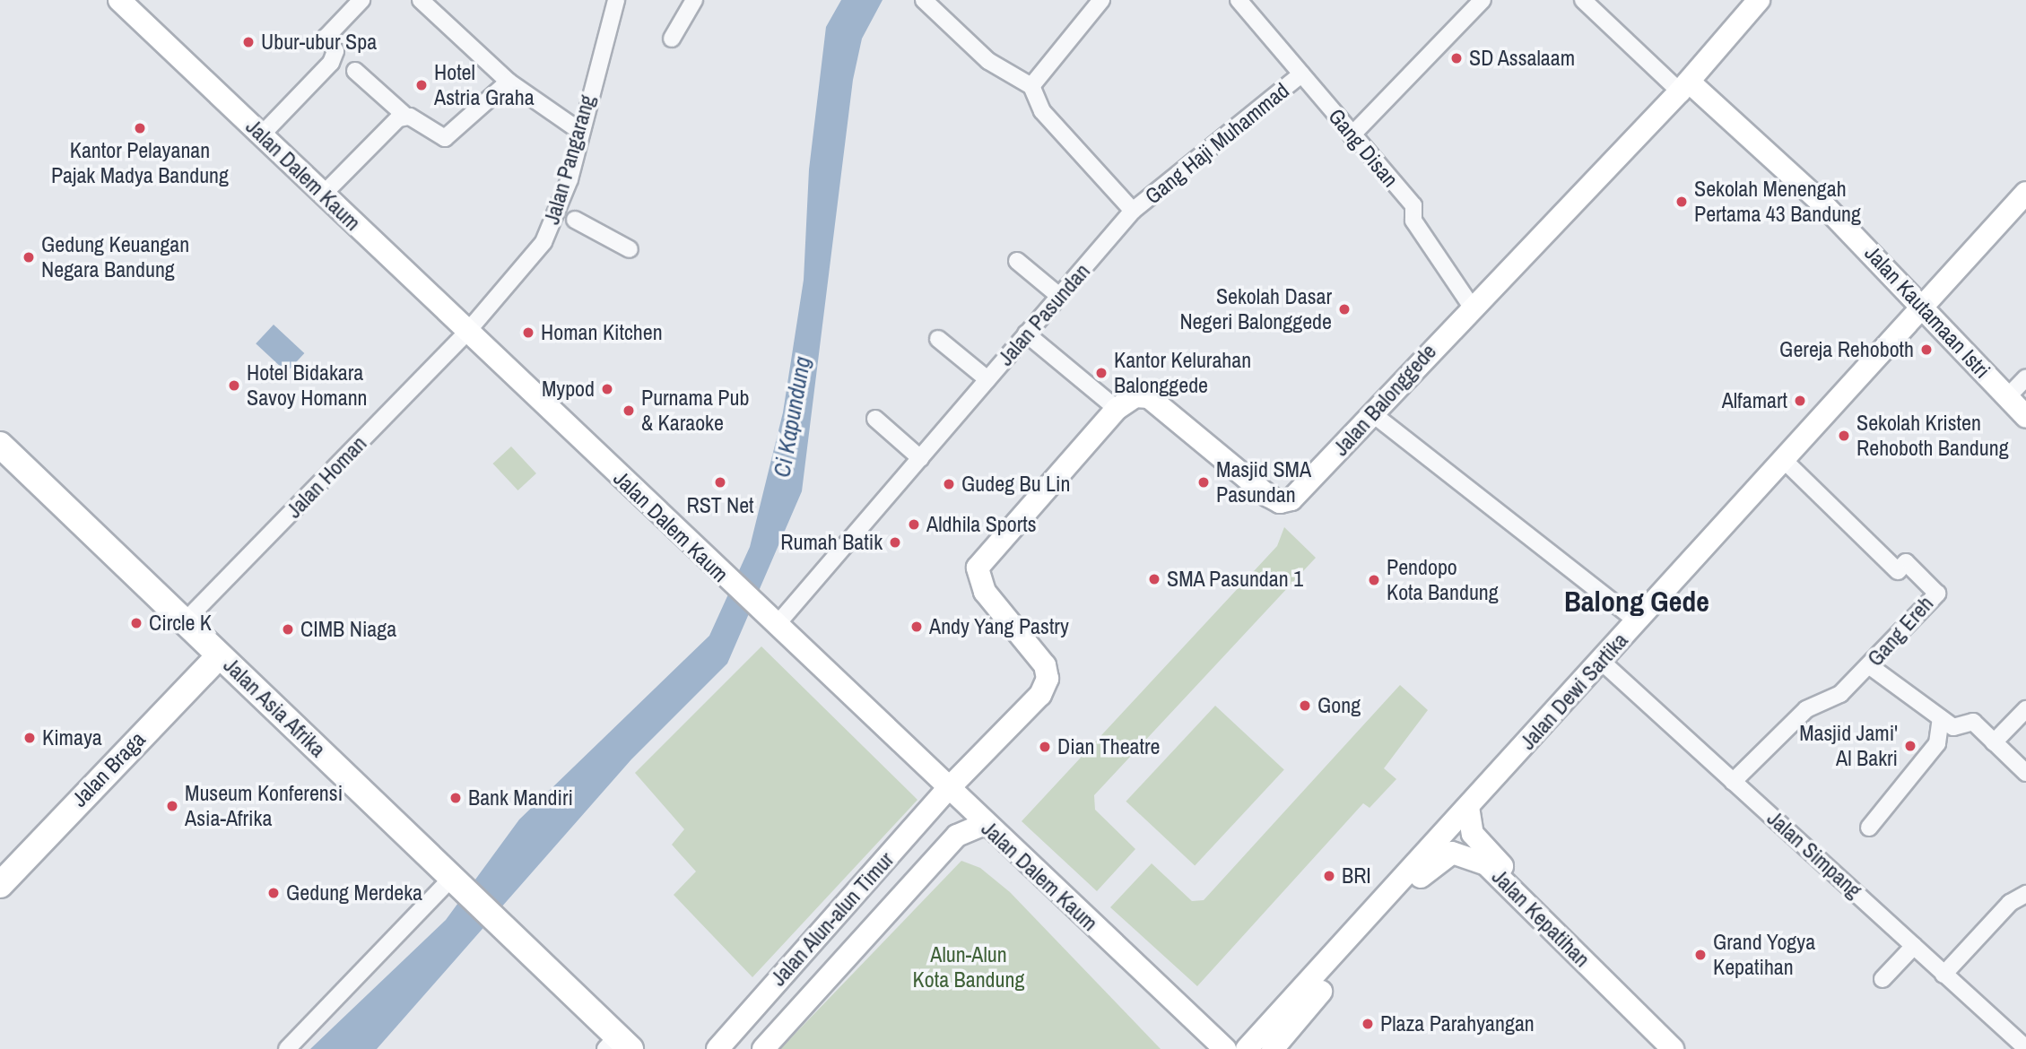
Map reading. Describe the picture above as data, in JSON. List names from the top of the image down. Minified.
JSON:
{"streets":{"main road":["Jalan Asia Afrika","Jalan Braga"],"street":["Gang Haji Muhammad","Gang Disan","Jalan Pangarang","Jalan Dalem Kaum","Jalan Kautamaan Istri","Jalan Pasundan","Jalan Balonggede","Jalan Homan","Gang Ereh","Jalan Dewi Sartika","Jalan Simpang","Jalan Kepatihan","Jalan Alun-alun Timur"]},"crossings":[["Gang Haji Muhammad","Gang Disan"],["Gang Haji Muhammad","Jalan Pasundan"],["Gang Disan","Jalan Balonggede"],["Jalan Pangarang","Jalan Dalem Kaum"],["Jalan Pangarang","Jalan Homan"],["Jalan Dalem Kaum","Jalan Pasundan"],["Jalan Dalem Kaum","Jalan Balonggede"],["Jalan Dalem Kaum","Jalan Homan"],["Jalan Dalem Kaum","Jalan Alun-alun Timur"],["Jalan Kautamaan Istri","Jalan Balonggede"],["Jalan Kautamaan Istri","Jalan Dewi Sartika"],["Jalan Balonggede","Jalan Alun-alun Timur"],["Jalan Homan","Jalan Asia Afrika"],["Gang Ereh","Jalan Dewi Sartika"],["Gang Ereh","Jalan Simpang"],["Jalan Dewi Sartika","Jalan Simpang"],["Jalan Dewi Sartika","Jalan Kepatihan"],["Jalan Asia Afrika","Jalan Braga"]],"districts":["Balong Gede"],"water":["Ci Kapundung"],"parks":["Alun-Alun Kota Bandung"],"places":["Ubur-ubur Spa","SD Assalaam","Hotel Astria Graha","Kantor Pelayanan Pajak Madya Bandung","Sekolah Menengah Pertama 43 Bandung","Gedung Keuangan Negara Bandung","Sekolah Dasar Negeri Balonggede","Homan Kitchen","Gereja Rehoboth","Kantor Kelurahan Balonggede","Hotel Bidakara Savoy Homann","Mypod","Alfamart","Purnama Pub & Karaoke","Sekolah Kristen Rehoboth Bandung","RST Net","Masjid SMA Pasundan","Gudeg Bu Lin","Aldhila Sports","Rumah Batik","SMA Pasundan 1","Pendopo Kota Bandung","Circle K","Andy Yang Pastry","CIMB Niaga","Gong","Kimaya","Masjid Jami' Al Bakri","Dian Theatre","Bank Mandiri","Museum Konferensi Asia-Afrika","BRI","Gedung Merdeka","Grand Yogya Kepatihan","Plaza Parahyangan"]}
